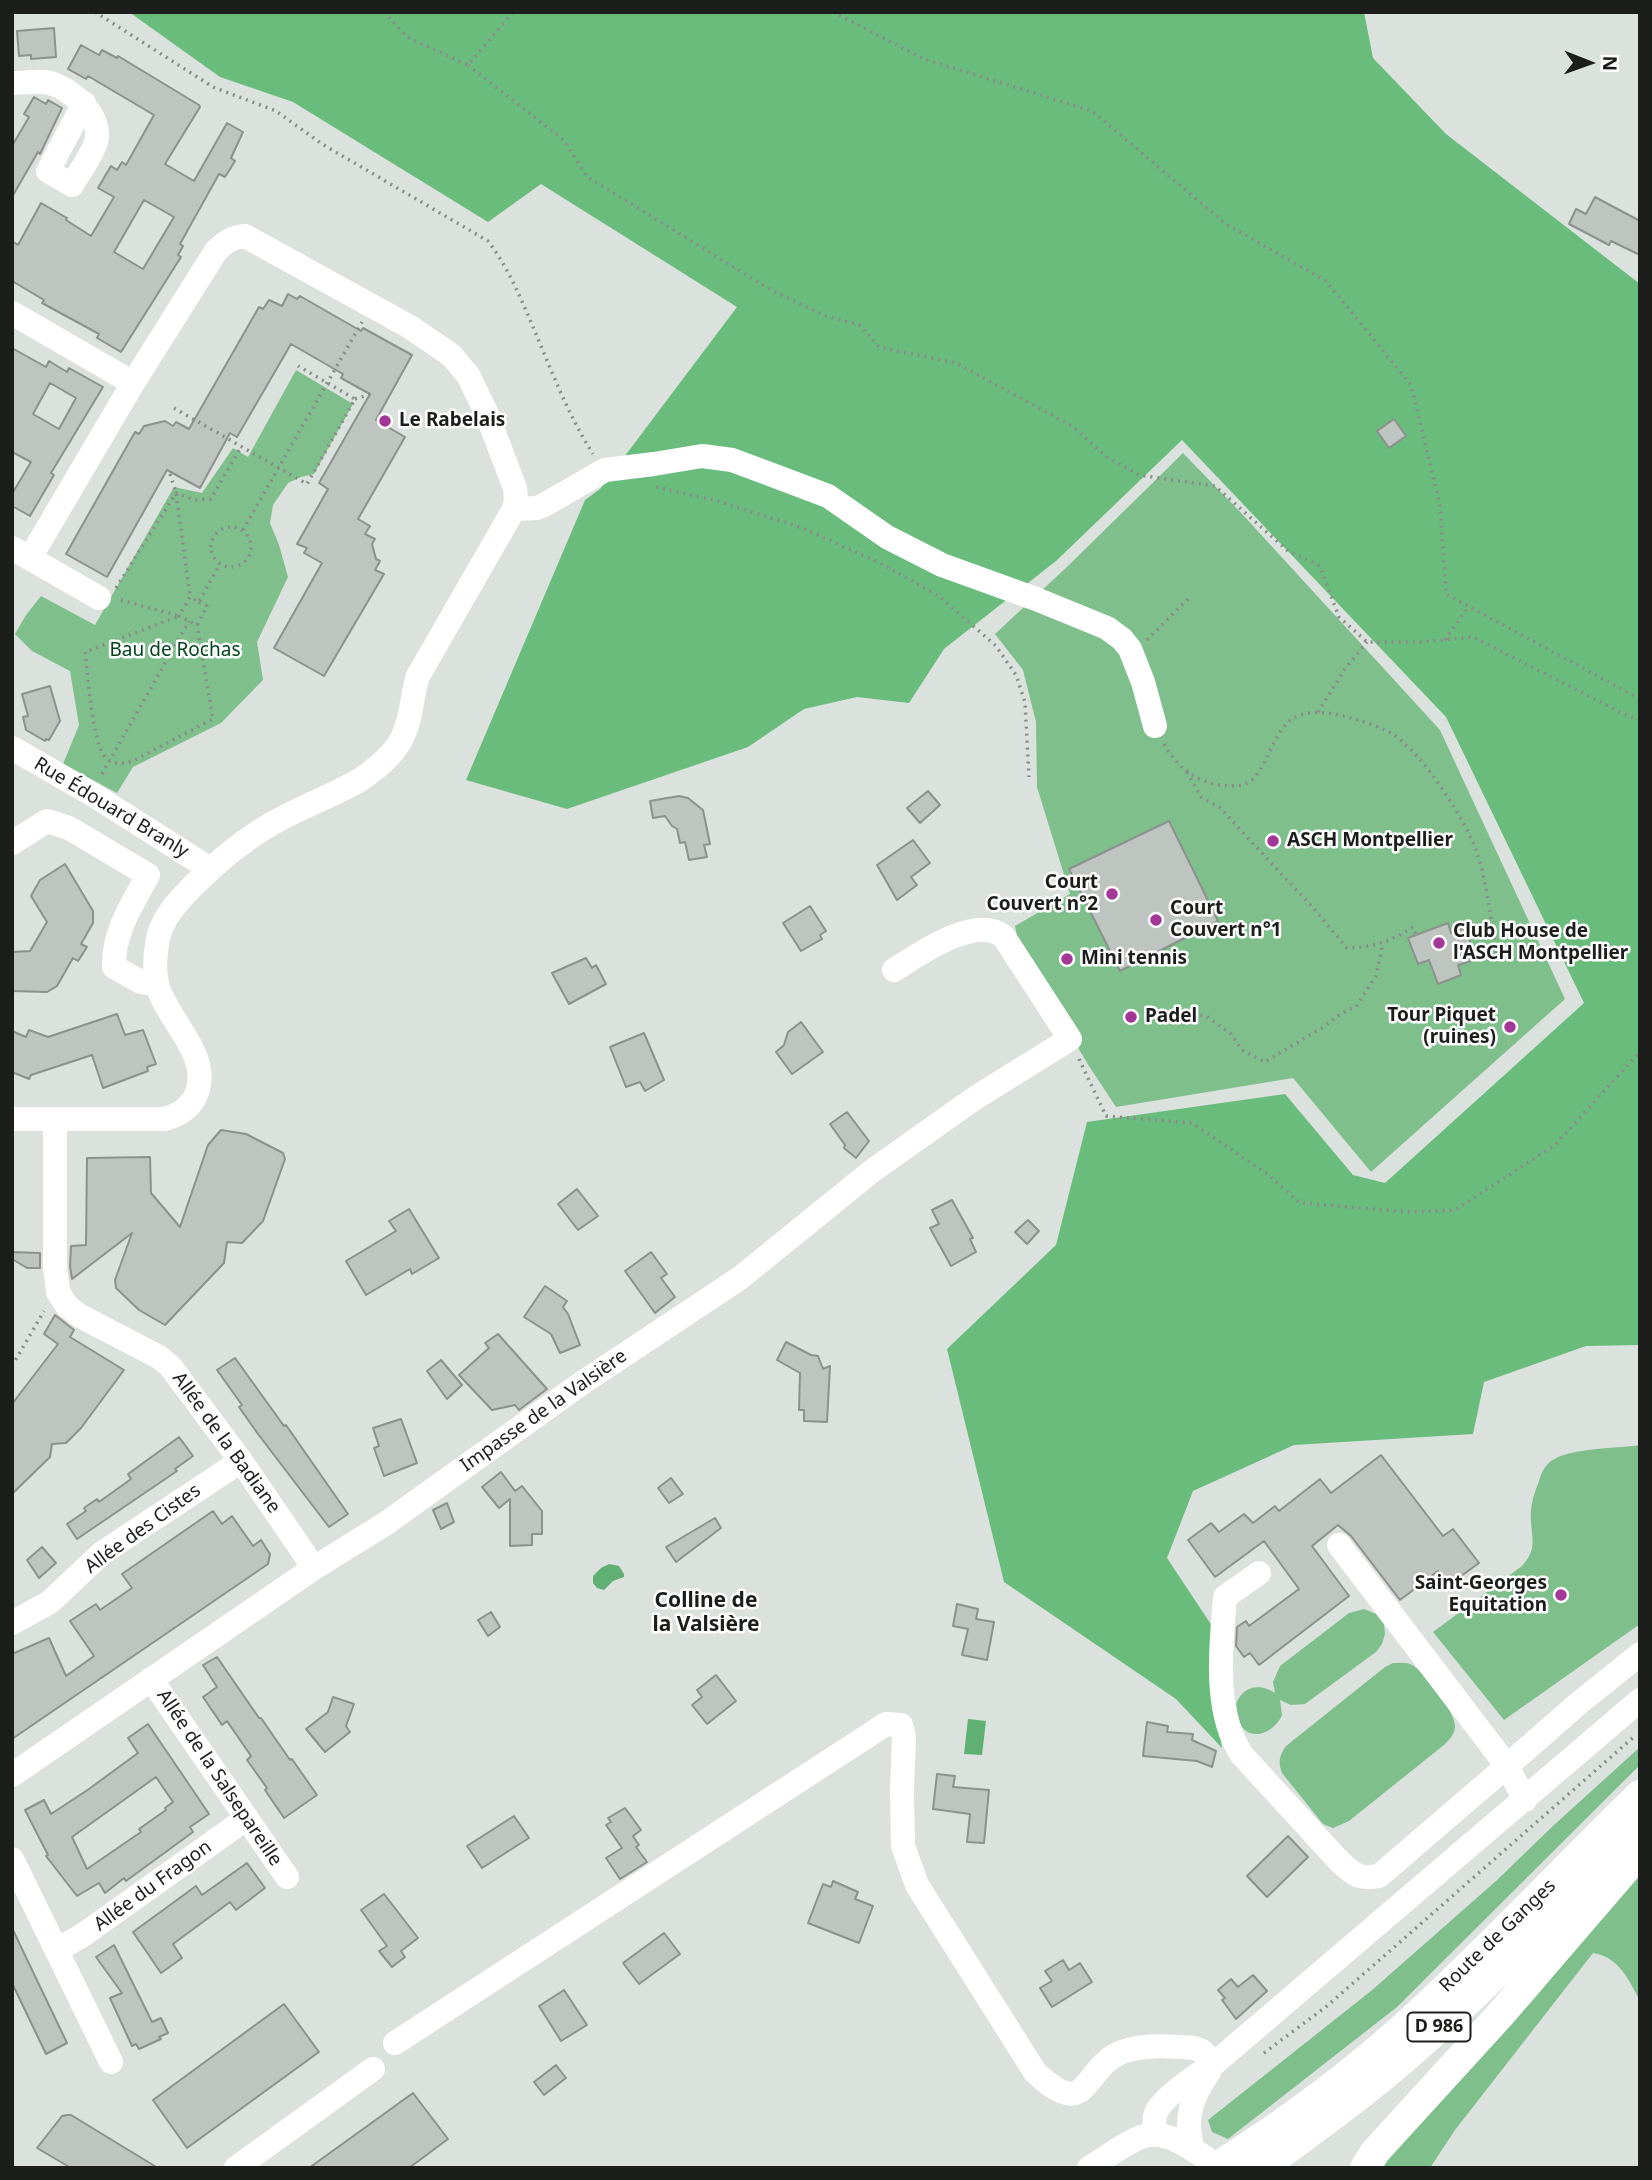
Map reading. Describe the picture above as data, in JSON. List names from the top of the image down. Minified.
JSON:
{"streets":{"main road":["Route de Ganges","D 986"],"street":["Rue Édouard Branly","Impasse de la Valsière","Allée de la Badiane","Allée des Cistes","Allée de la Salsepareille","Allée du Fragon"]},"crossings":[["Impasse de la Valsière","Allée de la Badiane"],["Impasse de la Valsière","Allée de la Salsepareille"],["Allée de la Badiane","Allée des Cistes"],["Allée de la Salsepareille","Allée du Fragon"]],"districts":["Colline de la Valsière"],"parks":["Bau de Rochas"],"places":["Le Rabelais","ASCH Montpellier","Court Couvert n°2","Court Couvert n°1","Club House de l'ASCH Montpellier","Mini tennis","Padel","Tour Piquet (ruines)","Saint-Georges Equitation"],"north":"right"}
